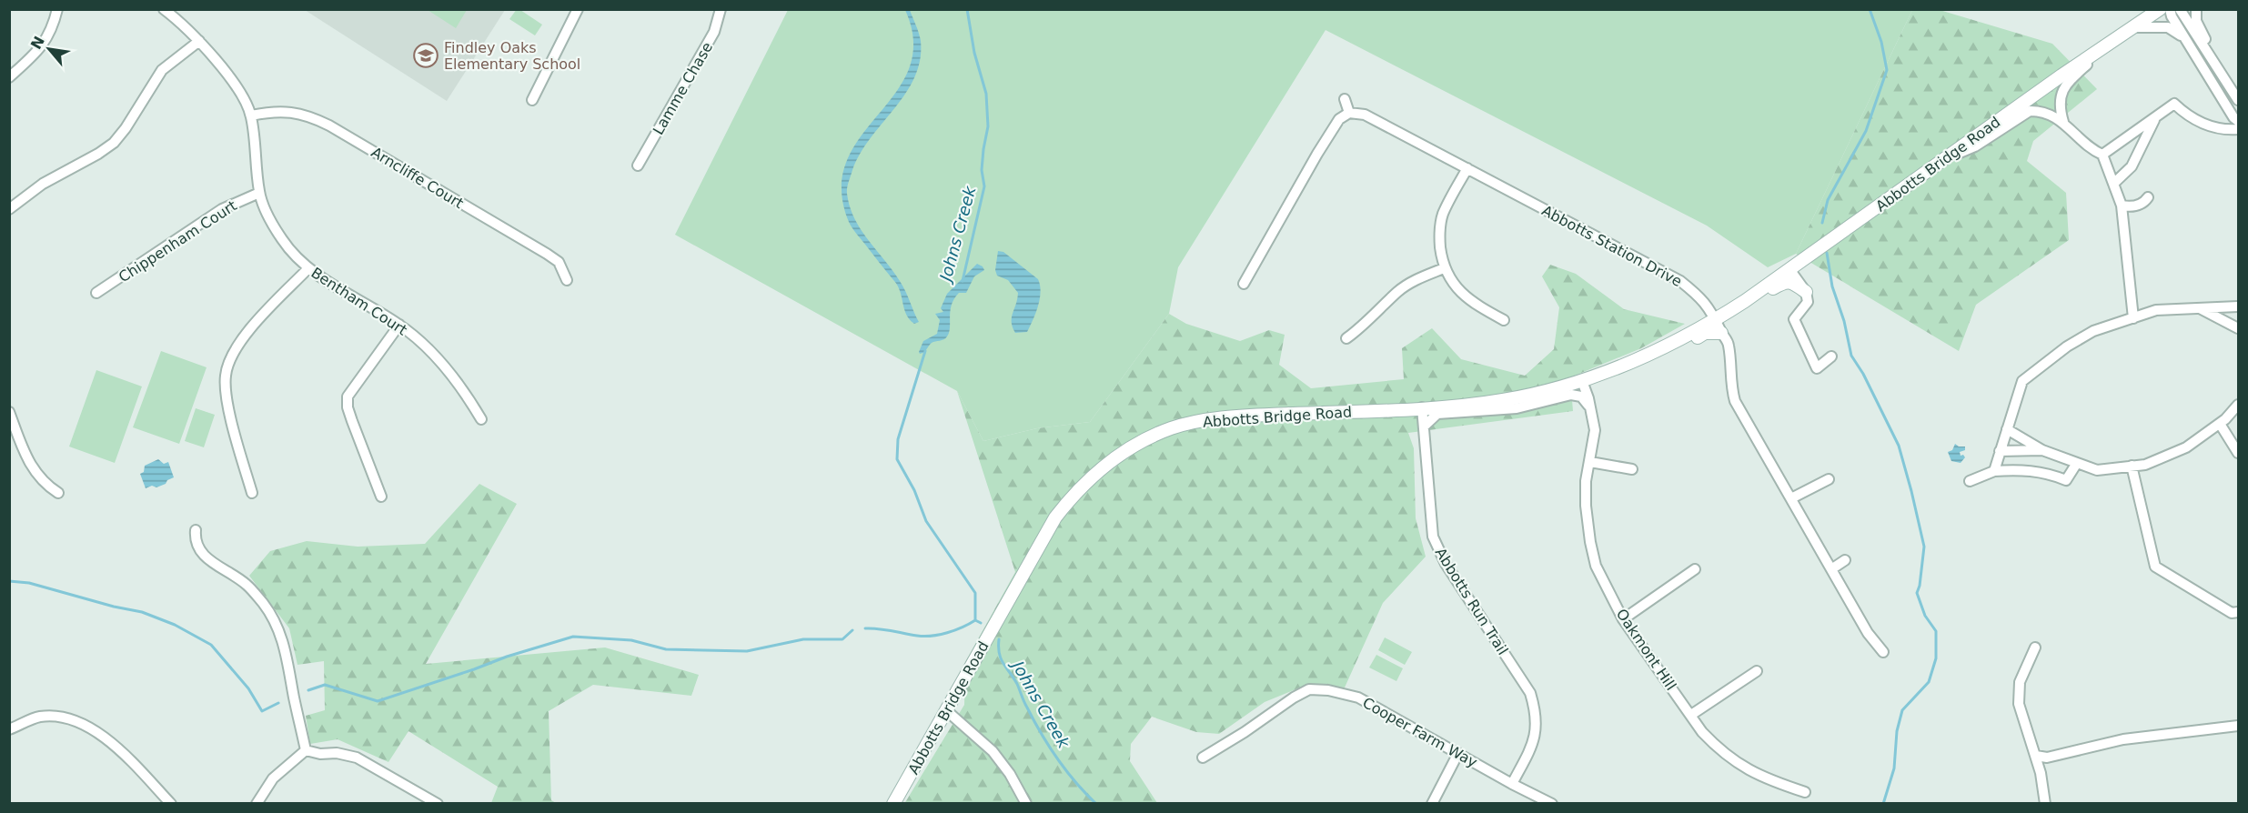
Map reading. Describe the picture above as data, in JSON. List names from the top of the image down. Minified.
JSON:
{"streets":{"main road":["Abbotts Bridge Road"],"street":["Lamme Chase","Arncliffe Court","Chippenham Court","Abbotts Station Drive","Bentham Court","Abbotts Run Trail","Oakmont Hill","Cooper Farm Way"]},"crossings":[["Abbotts Bridge Road","Abbotts Station Drive"],["Abbotts Bridge Road","Abbotts Run Trail"],["Abbotts Bridge Road","Oakmont Hill"],["Arncliffe Court","Bentham Court"],["Chippenham Court","Bentham Court"],["Abbotts Run Trail","Cooper Farm Way"]],"water":["Johns Creek"],"places":{"school or university":["Findley Oaks Elementary School"]},"north":"top left"}
